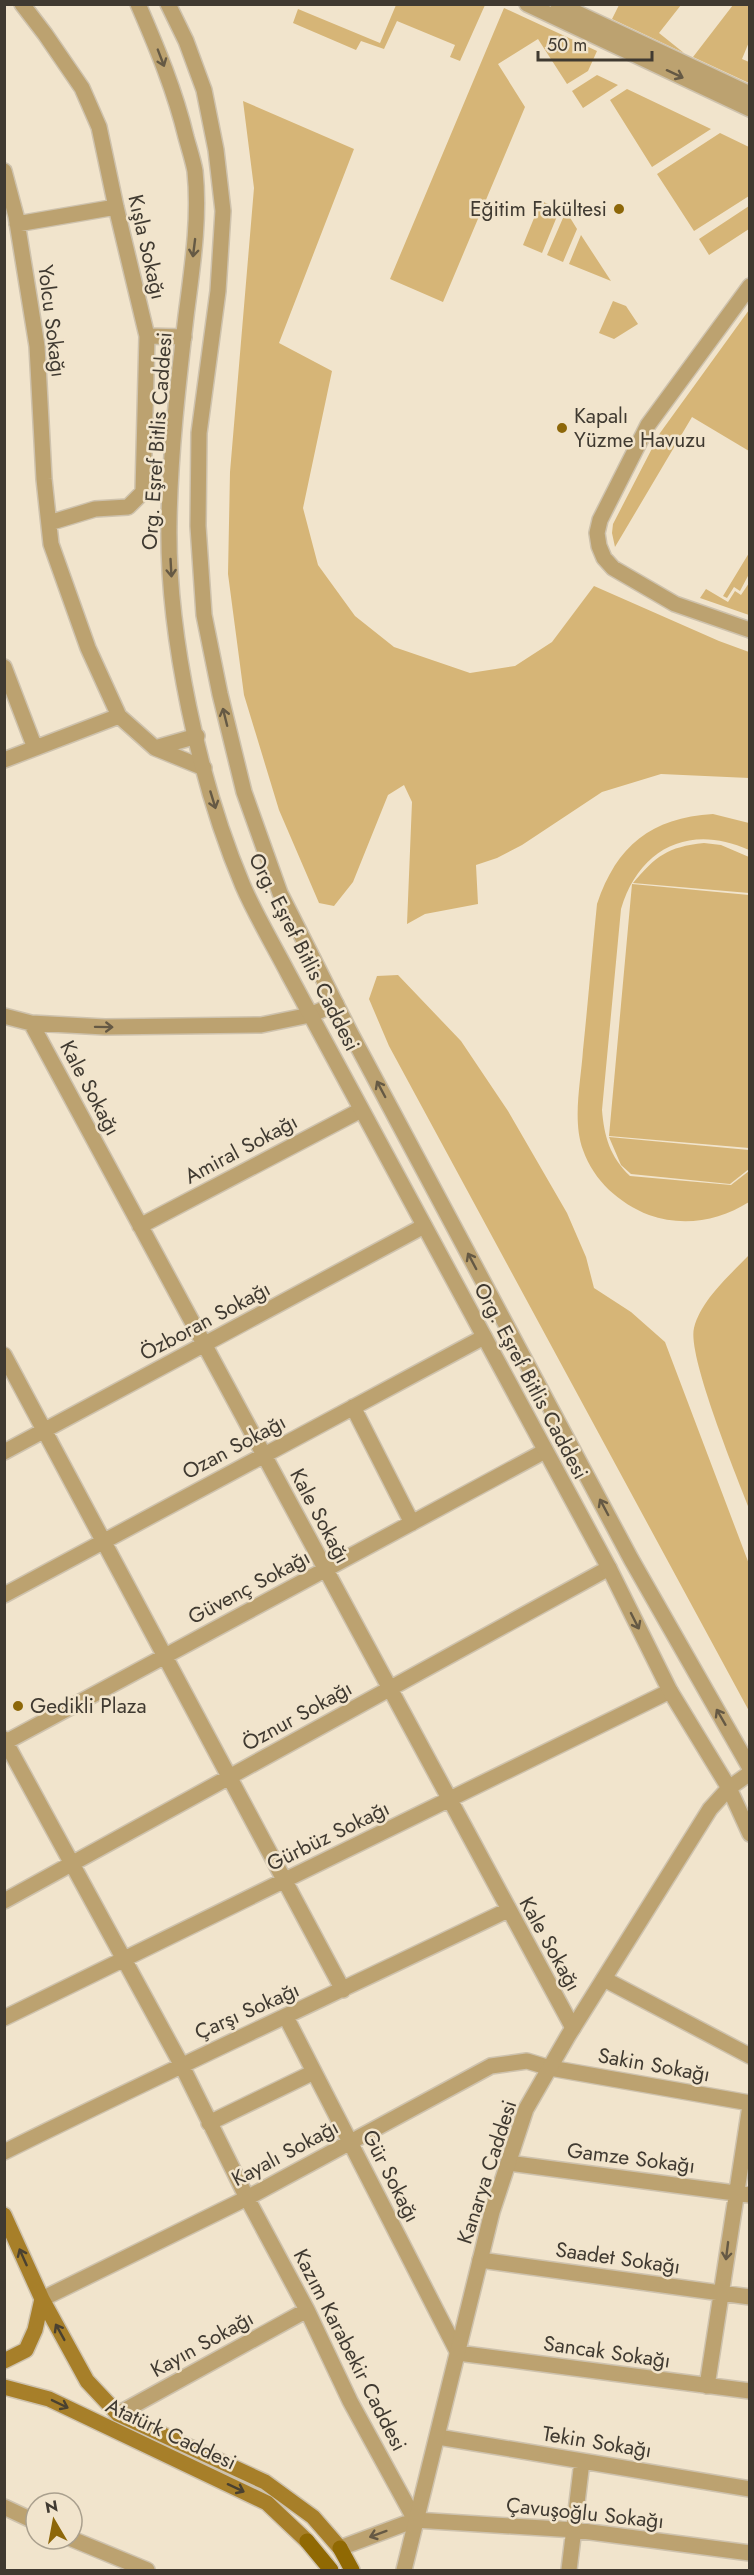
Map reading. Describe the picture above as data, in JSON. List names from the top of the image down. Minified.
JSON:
{"streets":{"main road":["Atatürk Caddesi"],"street":["Kışla Sokağı","Yolcu Sokağı","Org. Eşref Bitlis Caddesi","Kale Sokağı","Amiral Sokağı","Özboran Sokağı","Ozan Sokağı","Güvenç Sokağı","Öznur Sokağı","Gürbüz Sokağı","Çarşı Sokağı","Sakin Sokağı","Kayalı Sokağı","Gamze Sokağı","Kanarya Caddesi","Gür Sokağı","Saadet Sokağı","Kayın Sokağı","Kazım Karabekir Caddesi","Sancak Sokağı","Tekin Sokağı","Çavuşoğlu Sokağı"]},"crossings":[["Kışla Sokağı","Yolcu Sokağı"],["Org. Eşref Bitlis Caddesi","Amiral Sokağı"],["Org. Eşref Bitlis Caddesi","Özboran Sokağı"],["Org. Eşref Bitlis Caddesi","Ozan Sokağı"],["Org. Eşref Bitlis Caddesi","Güvenç Sokağı"],["Org. Eşref Bitlis Caddesi","Öznur Sokağı"],["Org. Eşref Bitlis Caddesi","Gürbüz Sokağı"],["Org. Eşref Bitlis Caddesi","Kanarya Caddesi"],["Kale Sokağı","Amiral Sokağı"],["Kale Sokağı","Özboran Sokağı"],["Kale Sokağı","Ozan Sokağı"],["Kale Sokağı","Güvenç Sokağı"],["Kale Sokağı","Öznur Sokağı"],["Kale Sokağı","Gürbüz Sokağı"],["Kale Sokağı","Çarşı Sokağı"],["Kale Sokağı","Kanarya Caddesi"],["Güvenç Sokağı","Kazım Karabekir Caddesi"],["Öznur Sokağı","Kazım Karabekir Caddesi"],["Gürbüz Sokağı","Kazım Karabekir Caddesi"],["Çarşı Sokağı","Gür Sokağı"],["Çarşı Sokağı","Kazım Karabekir Caddesi"],["Sakin Sokağı","Kayalı Sokağı"],["Sakin Sokağı","Kanarya Caddesi"],["Kayalı Sokağı","Kanarya Caddesi"],["Kayalı Sokağı","Gür Sokağı"],["Kayalı Sokağı","Kazım Karabekir Caddesi"],["Gamze Sokağı","Kanarya Caddesi"],["Kanarya Caddesi","Gür Sokağı"],["Kanarya Caddesi","Saadet Sokağı"],["Kanarya Caddesi","Kazım Karabekir Caddesi"],["Kanarya Caddesi","Sancak Sokağı"],["Kanarya Caddesi","Tekin Sokağı"],["Kanarya Caddesi","Çavuşoğlu Sokağı"],["Gür Sokağı","Sancak Sokağı"],["Kayın Sokağı","Kazım Karabekir Caddesi"],["Kayın Sokağı","Atatürk Caddesi"],["Kazım Karabekir Caddesi","Çavuşoğlu Sokağı"]],"places":["Eğitim Fakültesi","Kapalı Yüzme Havuzu","Gedikli Plaza"],"scale_bar":"50 m","north":"top"}
